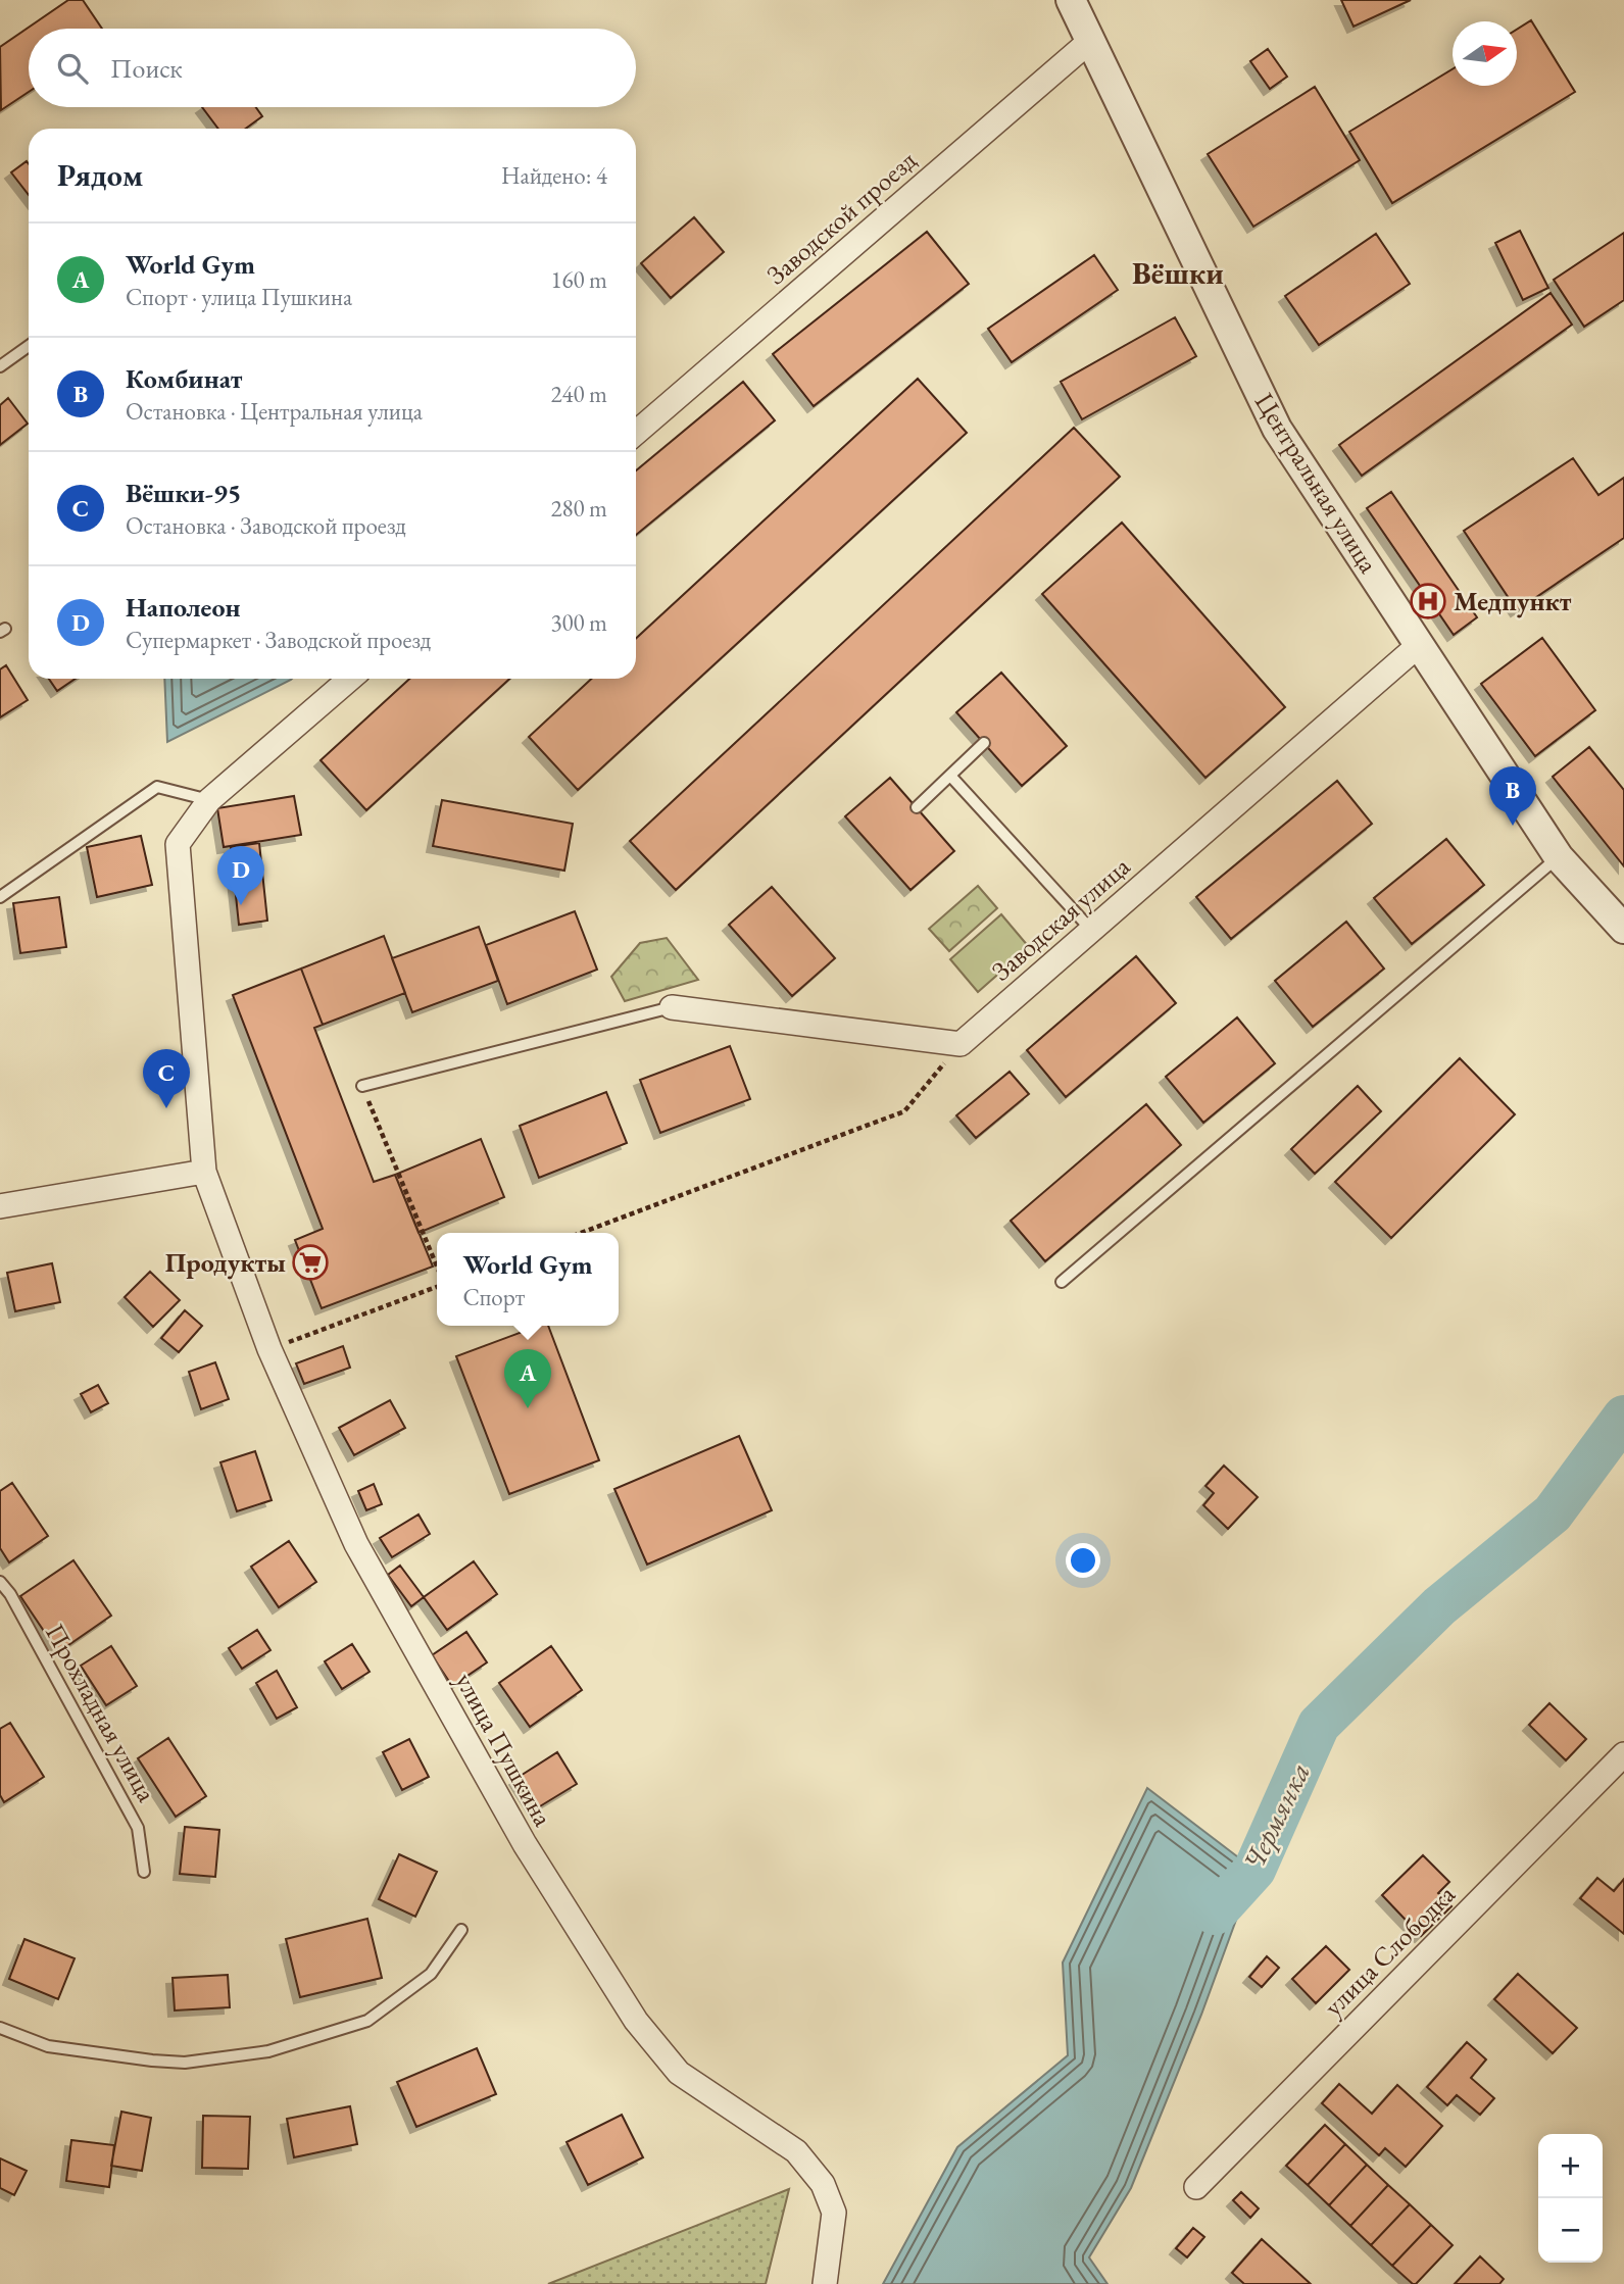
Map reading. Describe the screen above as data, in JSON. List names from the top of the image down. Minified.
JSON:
{"streets":{"street":["Заводской проезд","Центральная улица","Заводская улица","улица Пушкина","улица Слободка"],"lane":["Прохладная улица"]},"crossings":[["Заводской проезд","Центральная улица"],["Центральная улица","Заводская улица"]],"districts":["Вёшки"],"water":["Чермянка"],"places":{"hospital":["Медпункт"],"supermarket":["Продукты"]},"north":"right","page":{"search":"Поиск","heading":["Рядом","Найдено: 4"],"list":[{"mark":"A","name":"World Gym","note":"Спорт · улица Пушкина","value":"160 m"},{"mark":"B","name":"Комбинат","note":"Остановка · Центральная улица","value":"240 m"},{"mark":"C","name":"Вёшки-95","note":"Остановка · Заводской проезд","value":"280 m"},{"mark":"D","name":"Наполеон","note":"Супермаркет · Заводской проезд","value":"300 m"}],"pins":["B","D","C","A"],"popup":["World Gym","Спорт"],"map_buttons":["+","−"]}}
